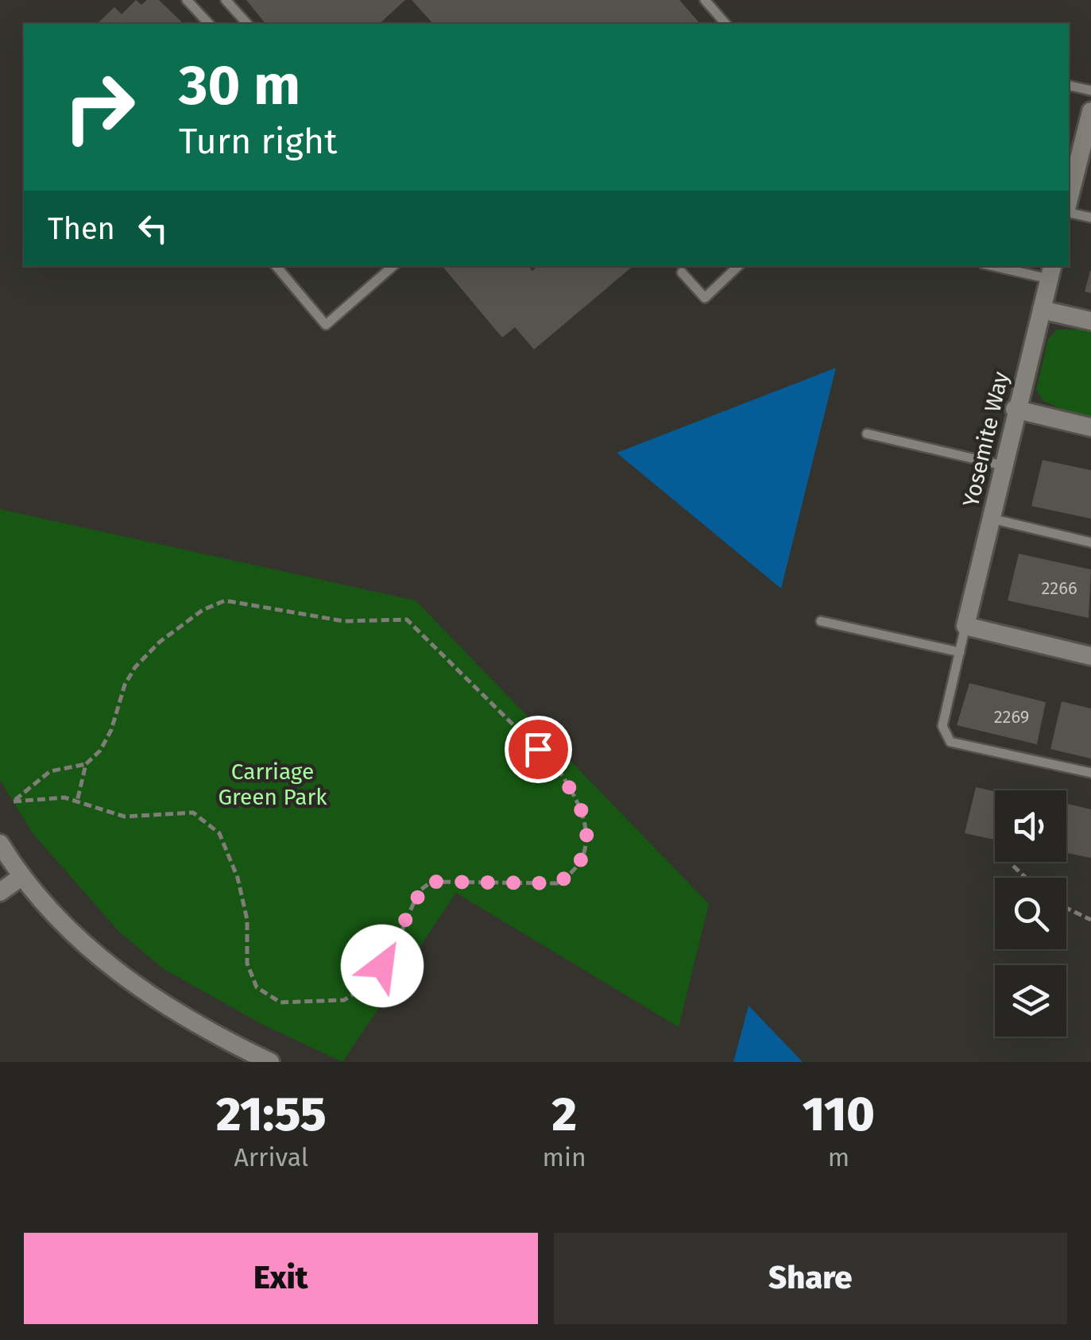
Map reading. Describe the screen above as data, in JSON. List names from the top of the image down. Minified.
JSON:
{"streets":{"street":["Yosemite Way"]},"parks":["Carriage Green Park"],"house_numbers":["2266","2269"],"page":{"turn":["30 m","Turn right"],"then":"Then","eta":["21:55","Arrival","2","min","110","m"],"buttons":["Exit","Share"]}}
